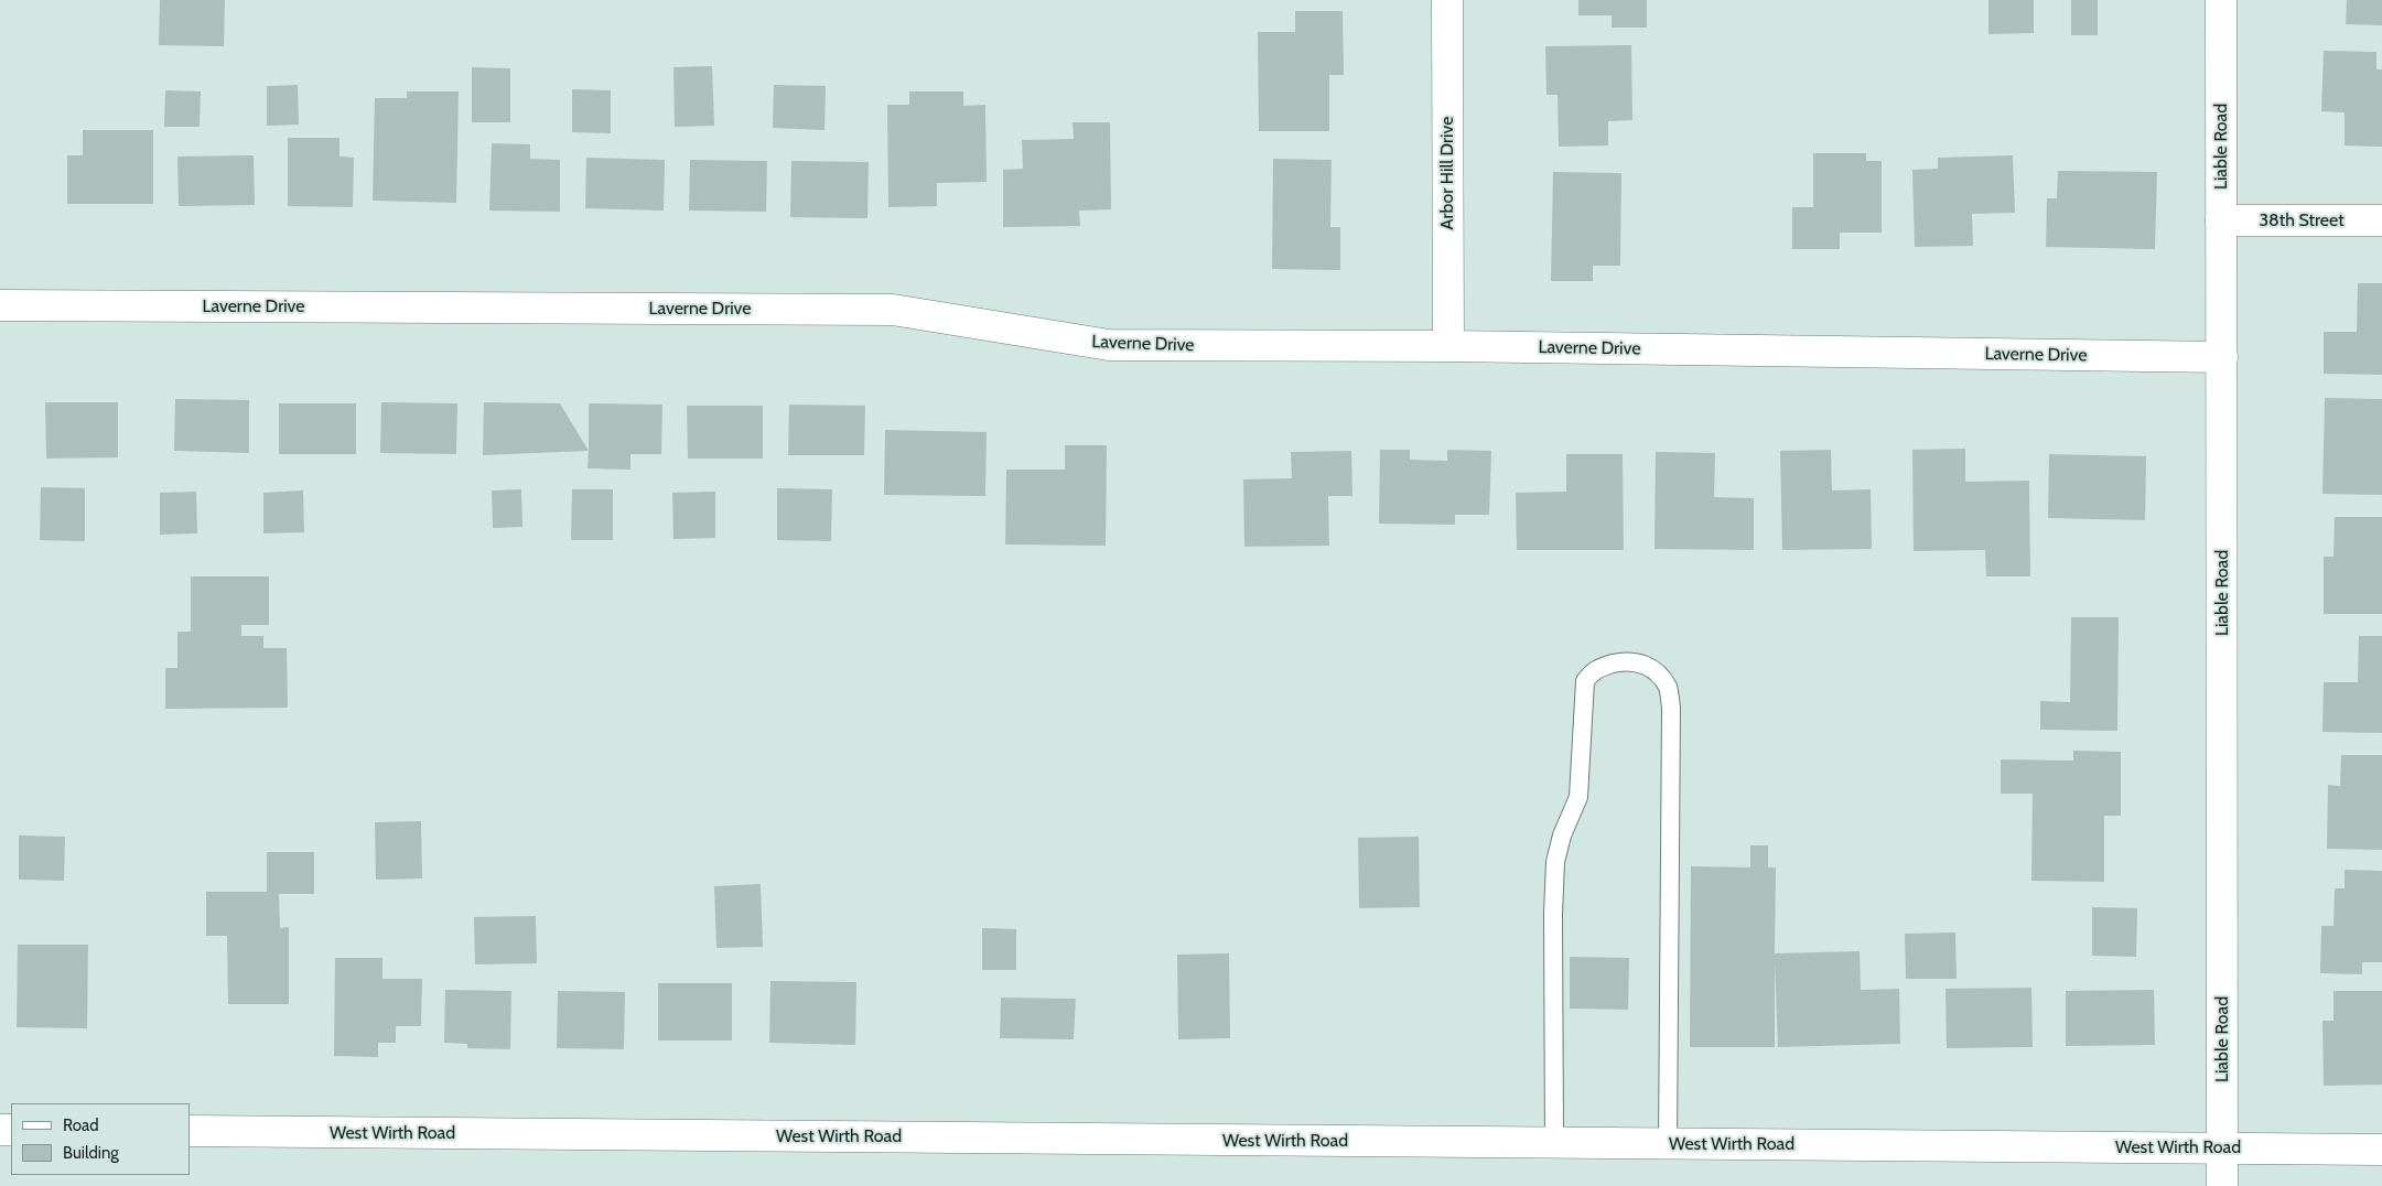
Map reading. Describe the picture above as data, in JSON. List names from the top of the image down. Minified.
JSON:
{"streets":{"street":["Liable Road","Arbor Hill Drive","38th Street","Laverne Drive","West Wirth Road"]},"crossings":[["Liable Road","38th Street"],["Liable Road","Laverne Drive"],["Liable Road","West Wirth Road"],["Arbor Hill Drive","Laverne Drive"]],"legend":["Road","Building"]}
